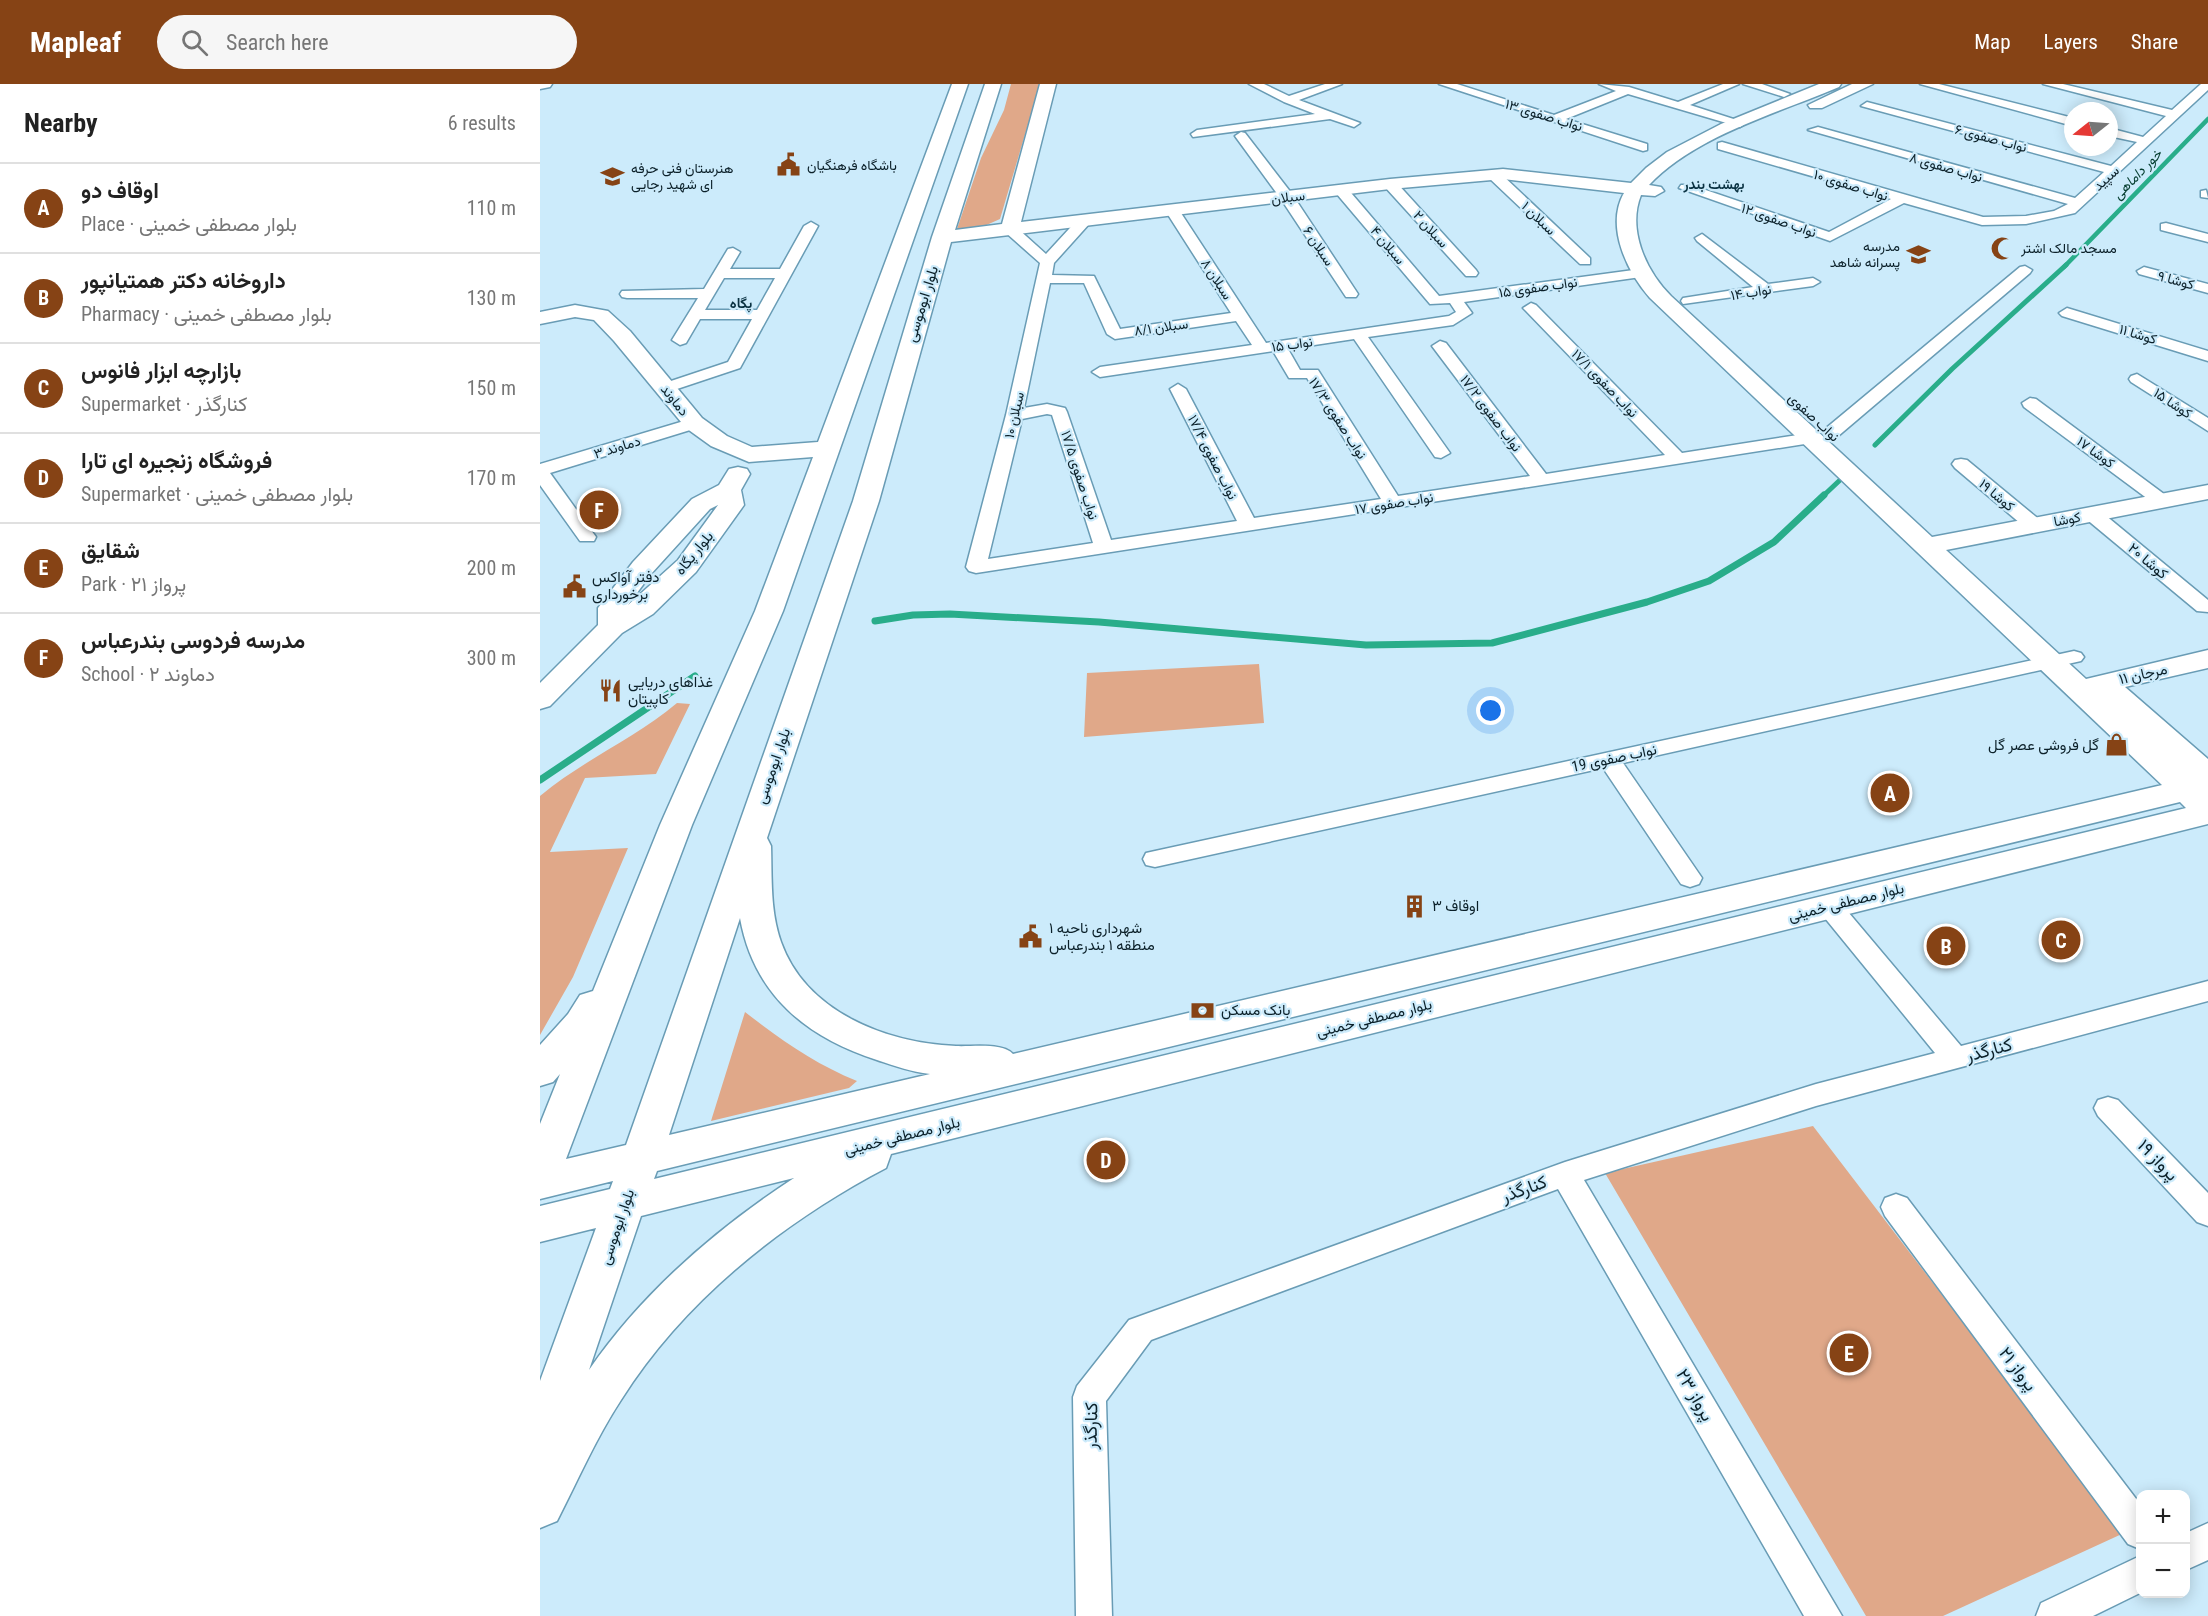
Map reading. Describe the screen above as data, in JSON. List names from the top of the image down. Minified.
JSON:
{"streets":{"main road":["سبلان","بلوار ابوموسی","دماوند","نواب صفوی","کوشا","بلوار پگاه","مرجان ۱۱","بلوار مصطفی خمینی"],"street":["نواب صفوی ۱۳","نواب صفوی ۶","نواب صفوی ۸","سپید","نواب صفوی ۱۰","سبلان ۱","نواب صفوی ۱۲","سبلان ۲","سبلان ۴","سبلان ۶","سبلان ۸","کوشا ۹","نواب صفوی ۱۵","نواب ۱۴","سبلان ۸/۱","کوشا ۱۱","نواب ۱۵","نواب صفوی ۱۷/۱","کوشا ۱۵","نواب صفوی ۱۷/۲","سبلان ۱۰","نواب صفوی ۱۷/۳","دماوند ۳","کوشا ۱۷","نواب صفوی ۱۷/۴","نواب صفوی ۱۷/۵","کوشا ۱۹","نواب صفوی ۱۷","کوشا ۲۰","نواب صفوی 19","کنارگذر","پرواز ۱۹","پرواز ۲۱","پرواز ۲۳"]},"crossings":[["نواب صفوی ۶","سپید"],["نواب صفوی ۸","سپید"],["سپید","نواب صفوی ۱۰"],["نواب صفوی ۱۰","نواب صفوی ۱۲"],["سبلان","سبلان ۱"],["سبلان","سبلان ۲"],["سبلان","سبلان ۴"],["سبلان","سبلان ۶"],["سبلان","سبلان ۸"],["سبلان","بلوار ابوموسی"],["سبلان","نواب صفوی"],["سبلان ۴","نواب صفوی ۱۵"],["سبلان ۸","سبلان ۸/۱"],["سبلان ۸","نواب ۱۵"],["سبلان ۸","نواب صفوی ۱۷/۳"],["نواب صفوی ۱۵","نواب ۱۵"],["نواب صفوی ۱۵","نواب صفوی"],["نواب ۱۴","نواب صفوی"],["بلوار ابوموسی","بلوار مصطفی خمینی"],["سبلان ۸/۱","سبلان ۱۰"],["نواب ۱۵","نواب صفوی ۱۷/۳"],["نواب صفوی ۱۷/۱","نواب صفوی ۱۷"],["دماوند","دماوند ۳"],["دماوند","بلوار پگاه"],["نواب صفوی ۱۷/۲","نواب صفوی ۱۷"],["سبلان ۱۰","نواب صفوی ۱۷/۵"],["سبلان ۱۰","نواب صفوی ۱۷"],["نواب صفوی","نواب صفوی ۱۷"],["نواب صفوی","کوشا"],["نواب صفوی","مرجان ۱۱"],["نواب صفوی","نواب صفوی 19"],["نواب صفوی","بلوار مصطفی خمینی"],["نواب صفوی ۱۷/۳","نواب صفوی ۱۷"],["کوشا ۱۷","کوشا"],["نواب صفوی ۱۷/۴","نواب صفوی ۱۷"],["نواب صفوی ۱۷/۵","نواب صفوی ۱۷"],["کوشا ۱۹","کوشا"],["کوشا","کوشا ۲۰"],["کنارگذر","پرواز ۲۳"]],"districts":["بهشت بندر","پگاه"],"water":["خور داماهی"],"places":{"public building":["باشگاه فرهنگیان","دفتر آواکس برخورداری","شهرداری ناحیه ۱ منطقه ۱ بندرعباس"],"school or university":["هنرستان فنی حرفه ای شهید رجایی","مدرسه پسرانه شاهد"],"mosque":["مسجد مالک اشتر"],"restaurant":["غذاهای دریایی کاپیتان"],"shop":["گل فروشی عصر گل"],"building":["اوقاف ۳"],"bank":["بانک مسکن"]},"north":"left","page":{"header":"Mapleaf","search":"Search here","nav":["Map","Layers","Share"],"heading":["Nearby","6 results"],"list":[{"mark":"A","name":"اوقاف دو","note":"Place · بلوار مصطفی خمینی","value":"110 m"},{"mark":"B","name":"داروخانه دکتر همتیانپور","note":"Pharmacy · بلوار مصطفی خمینی","value":"130 m"},{"mark":"C","name":"بازارچه ابزار فانوس","note":"Supermarket · کنارگذر","value":"150 m"},{"mark":"D","name":"فروشگاه زنجیره ای تارا","note":"Supermarket · بلوار مصطفی خمینی","value":"170 m"},{"mark":"E","name":"شقایق","note":"Park · پرواز ۲۱","value":"200 m"},{"mark":"F","name":"مدرسه فردوسی بندرعباس","note":"School · دماوند ۲","value":"300 m"}],"pins":["F","A","C","B","D","E"],"map_buttons":["+","−"]}}
